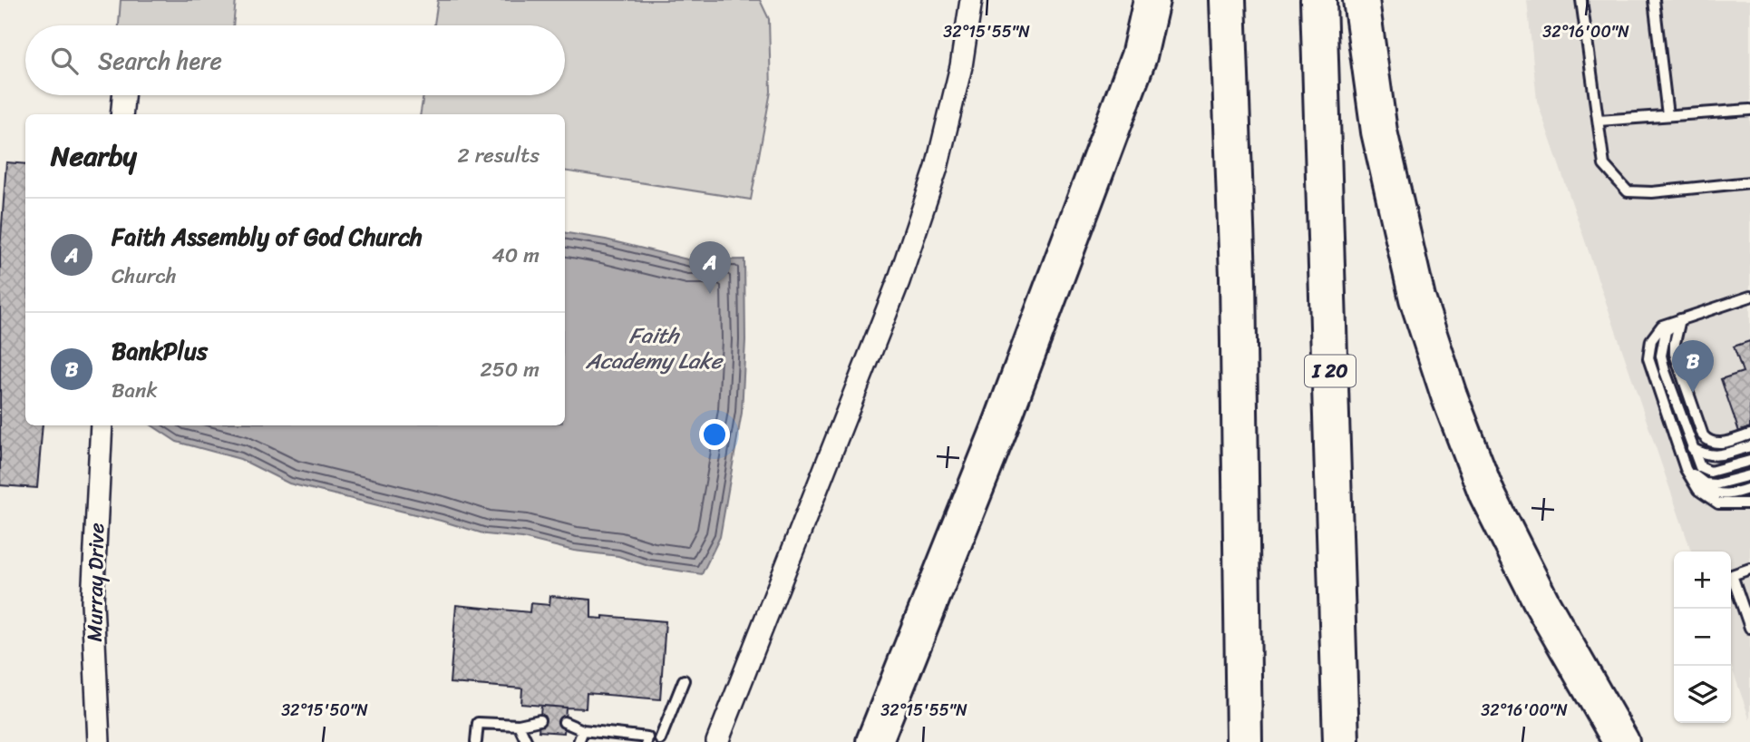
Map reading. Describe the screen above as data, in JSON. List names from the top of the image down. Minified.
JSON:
{"streets":{"highway":["I 20"],"street":["Murray Drive"]},"water":["Faith Academy Lake"],"page":{"search":"Search here","heading":["Nearby","2 results"],"list":[{"mark":"A","name":"Faith Assembly of God Church","note":"Church","value":"40 m"},{"mark":"B","name":"BankPlus","note":"Bank","value":"250 m"}],"pins":["A","B"],"map_buttons":["+","−"]},"coordinates":["32°15'55\"N","32°16'00\"N","32°15'50\"N"]}
